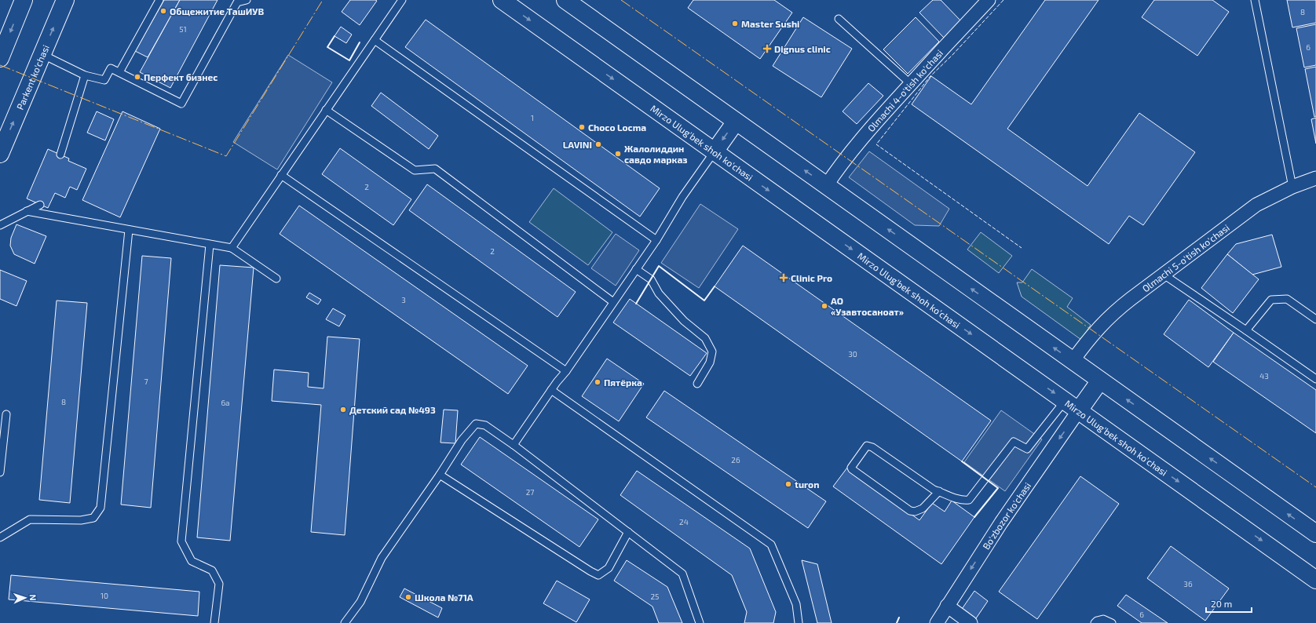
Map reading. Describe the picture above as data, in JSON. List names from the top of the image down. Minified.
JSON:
{"streets":{"main road":["Parkent ko'chasi","Mirzo Ulug'bek shoh ko'chasi"],"street":["Olmachi 4-o'tish ko'chasi","Olmachi 5-o'tish ko'chasi","Bo'zbozor ko'chasi"]},"crossings":[["Mirzo Ulug'bek shoh ko'chasi","Bo'zbozor ko'chasi"]],"one_way":["Bo'zbozor ko'chasi"],"places":{"other":["Общежитие ТашИУВ","Master Sushi","Перфект бизнес","Choco Locma","LAVINI","Жалолиддин савдо марказ","АО «Узавтосаноат»","Пятёрка","Детский сад №493","turon","Школа №71А"],"health":["Dignus clinic","Clinic Pro"]},"house_numbers":["8","51","6","1","2","2","3","30","43","7","8","6а","26","27","24","36","10","25","6"],"scale_bar":"20 m","north":"right"}
